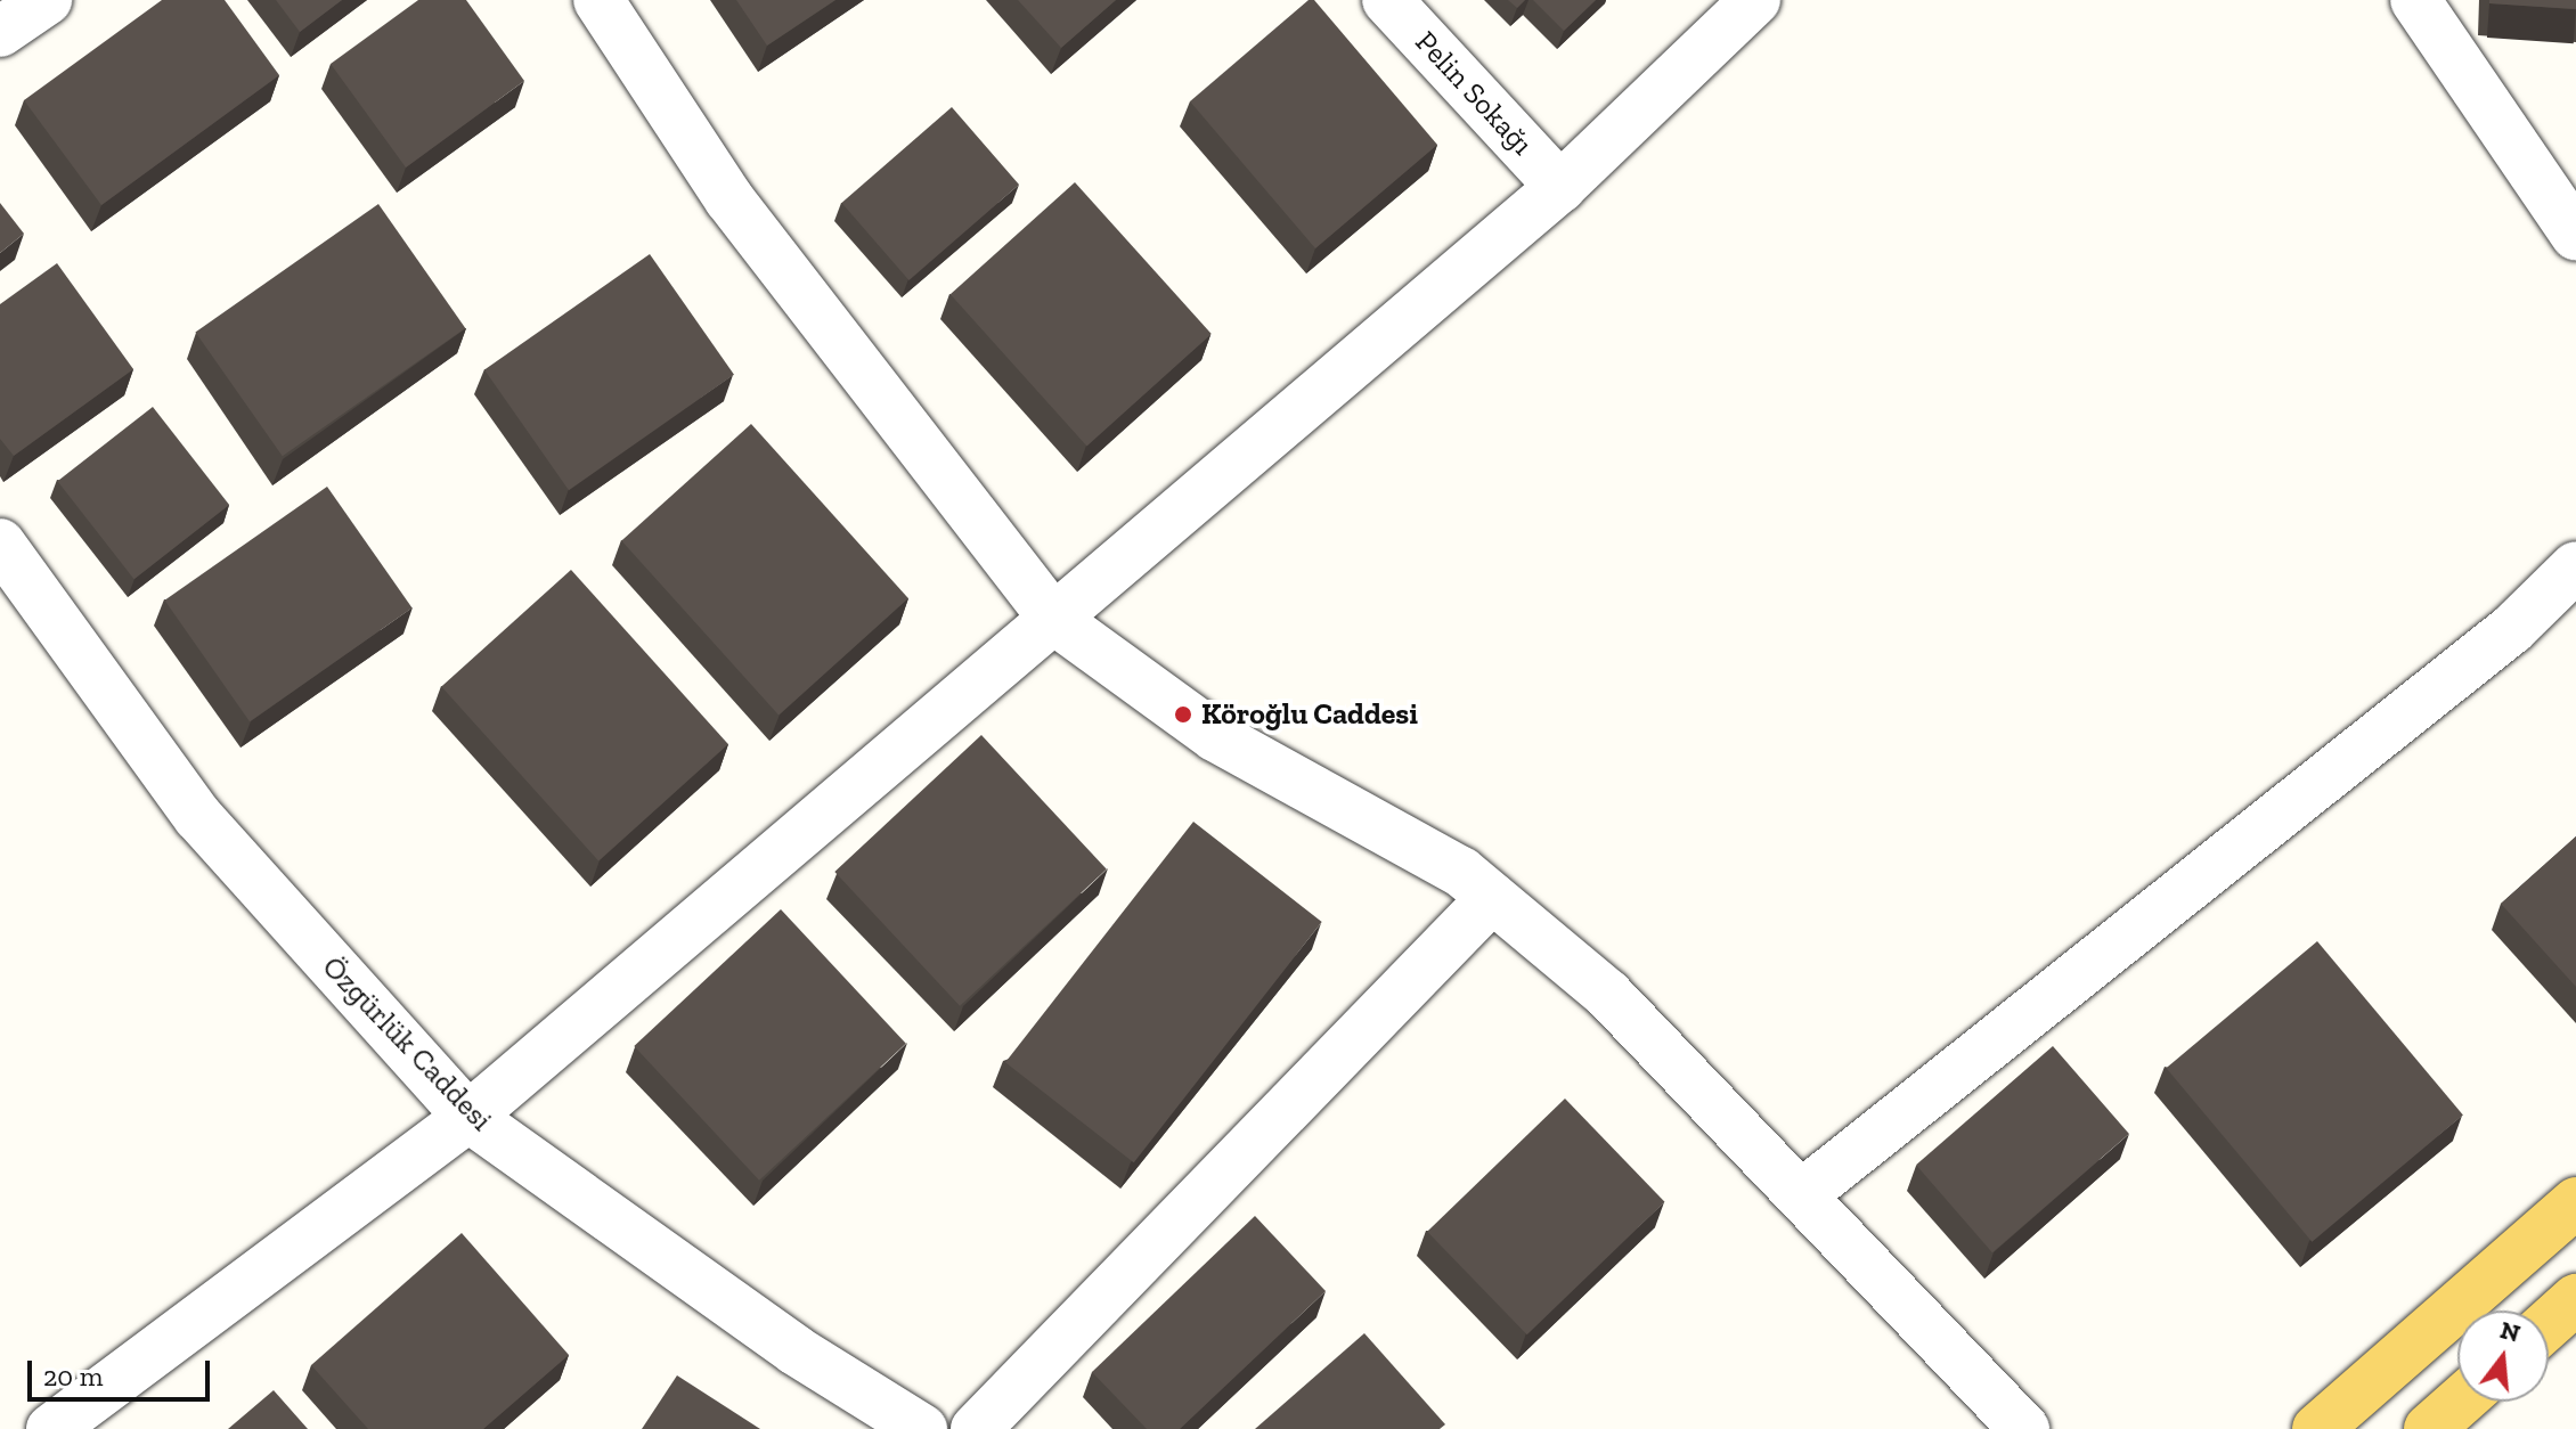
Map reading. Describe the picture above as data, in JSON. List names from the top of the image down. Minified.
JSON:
{"streets":{"street":["Pelin Sokağı","Özgürlük Caddesi"]},"places":["Köroğlu Caddesi"],"scale_bar":"20 m","north":"top"}
